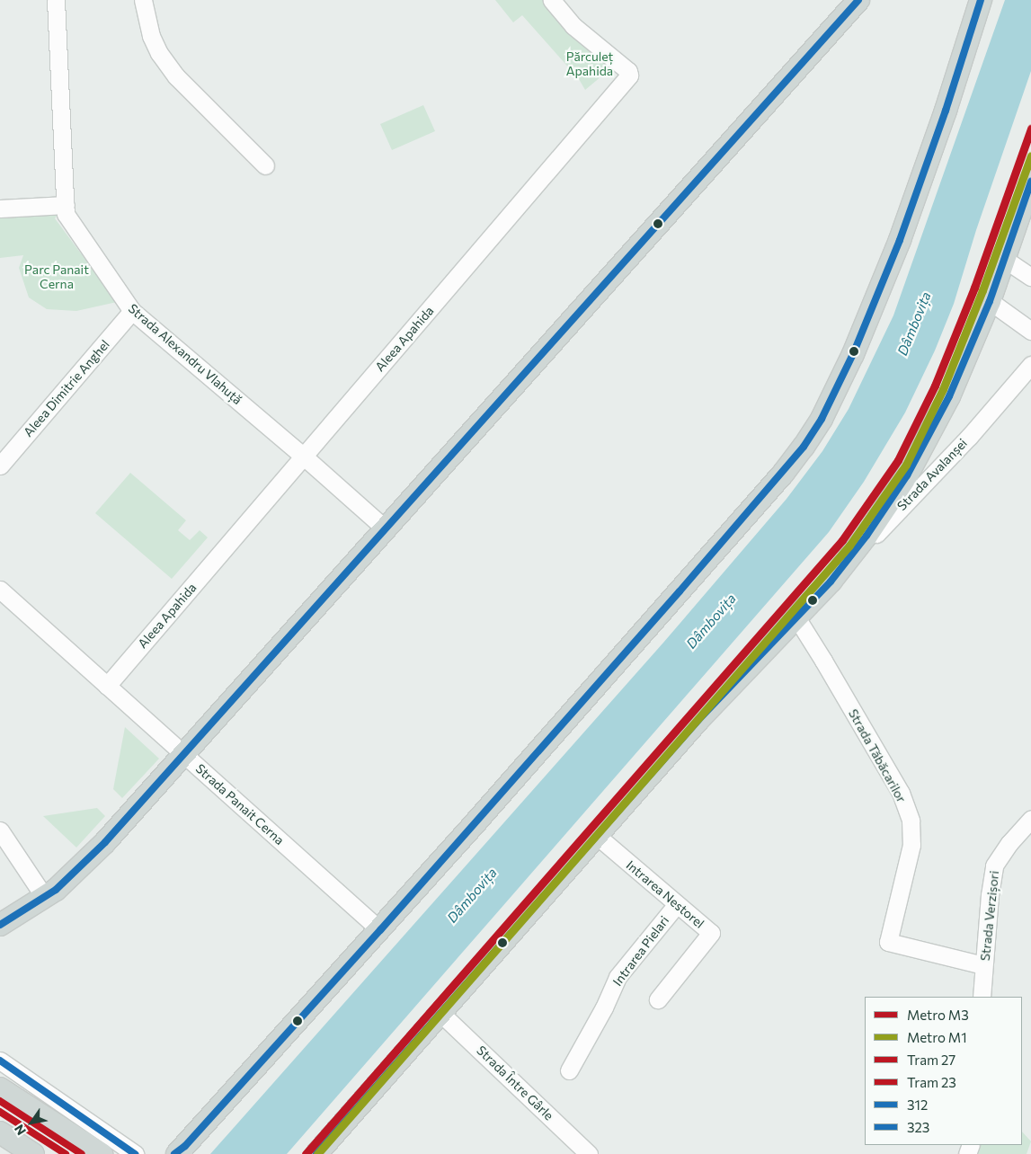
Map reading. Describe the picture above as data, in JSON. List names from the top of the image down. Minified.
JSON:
{"streets":{"street":["Aleea Apahida","Strada Alexandru Vlahuță","Aleea Dimitrie Anghel","Strada Avalanșei","Strada Tăbăcarilor","Strada Panait Cerna","Intrarea Nestorel","Strada Verzișori","Intrarea Pielari","Strada Între Gârle"]},"crossings":[["Aleea Apahida","Strada Alexandru Vlahuță"],["Aleea Apahida","Strada Panait Cerna"],["Strada Alexandru Vlahuță","Aleea Dimitrie Anghel"],["Strada Tăbăcarilor","Strada Verzișori"],["Intrarea Nestorel","Intrarea Pielari"]],"water":["Dâmbovița"],"parks":["Părculeț Apahida","Parc Panait Cerna"],"lines":["transit line 312","transit line 323","metro line M3","metro line M1","tram line 27","tram line 23"],"legend":["Metro M3","Metro M1","Tram 27","Tram 23","312","323"],"north":"bottom left"}
